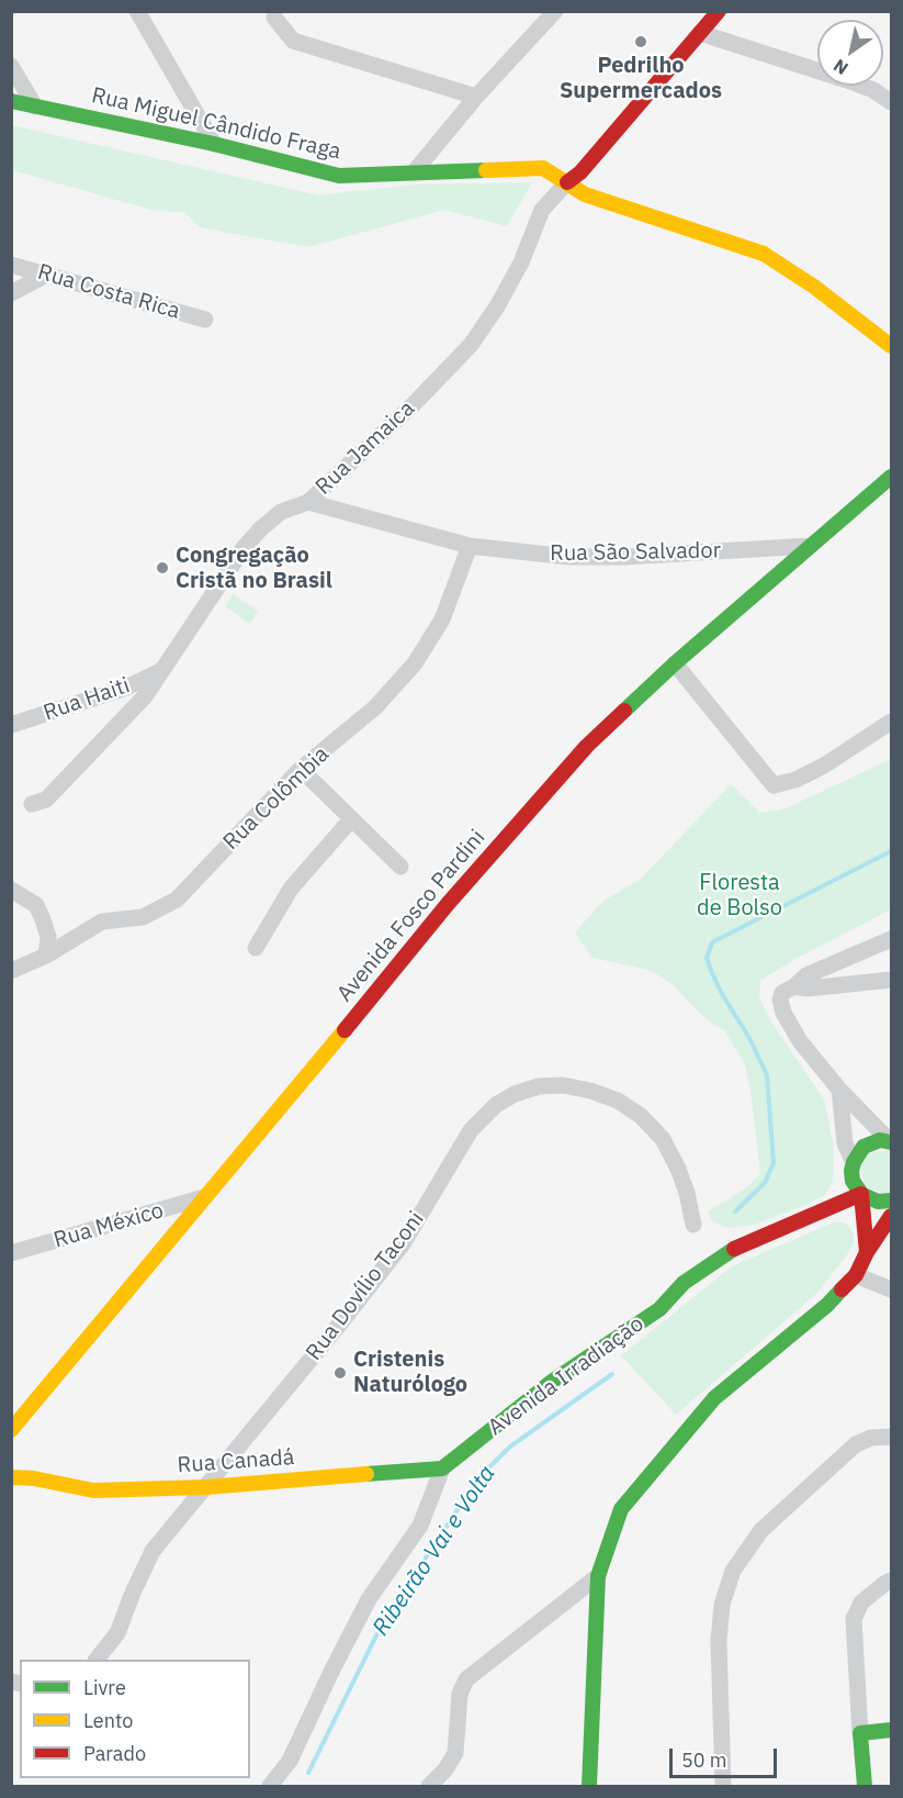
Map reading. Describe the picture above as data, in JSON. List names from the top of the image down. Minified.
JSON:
{"streets":{"street":["Rua Miguel Cândido Fraga","Rua Costa Rica","Rua Jamaica","Rua São Salvador","Rua Haiti","Rua Colômbia","Avenida Fosco Pardini","Rua México","Rua Dovílio Taconi","Avenida Irradiação","Rua Canadá"]},"crossings":[["Rua Miguel Cândido Fraga","Rua Jamaica"],["Rua Jamaica","Rua São Salvador"],["Rua Jamaica","Rua Haiti"],["Rua São Salvador","Rua Colômbia"],["Rua São Salvador","Avenida Fosco Pardini"],["Avenida Fosco Pardini","Rua México"],["Rua Dovílio Taconi","Rua Canadá"],["Avenida Irradiação","Rua Canadá"]],"water":["Ribeirão Vai e Volta"],"parks":["Floresta de Bolso"],"places":["Pedrilho Supermercados","Congregação Cristã no Brasil","Cristenis Naturólogo"],"legend":["Livre","Lento","Parado"],"scale_bar":"50 m","north":"bottom left"}
